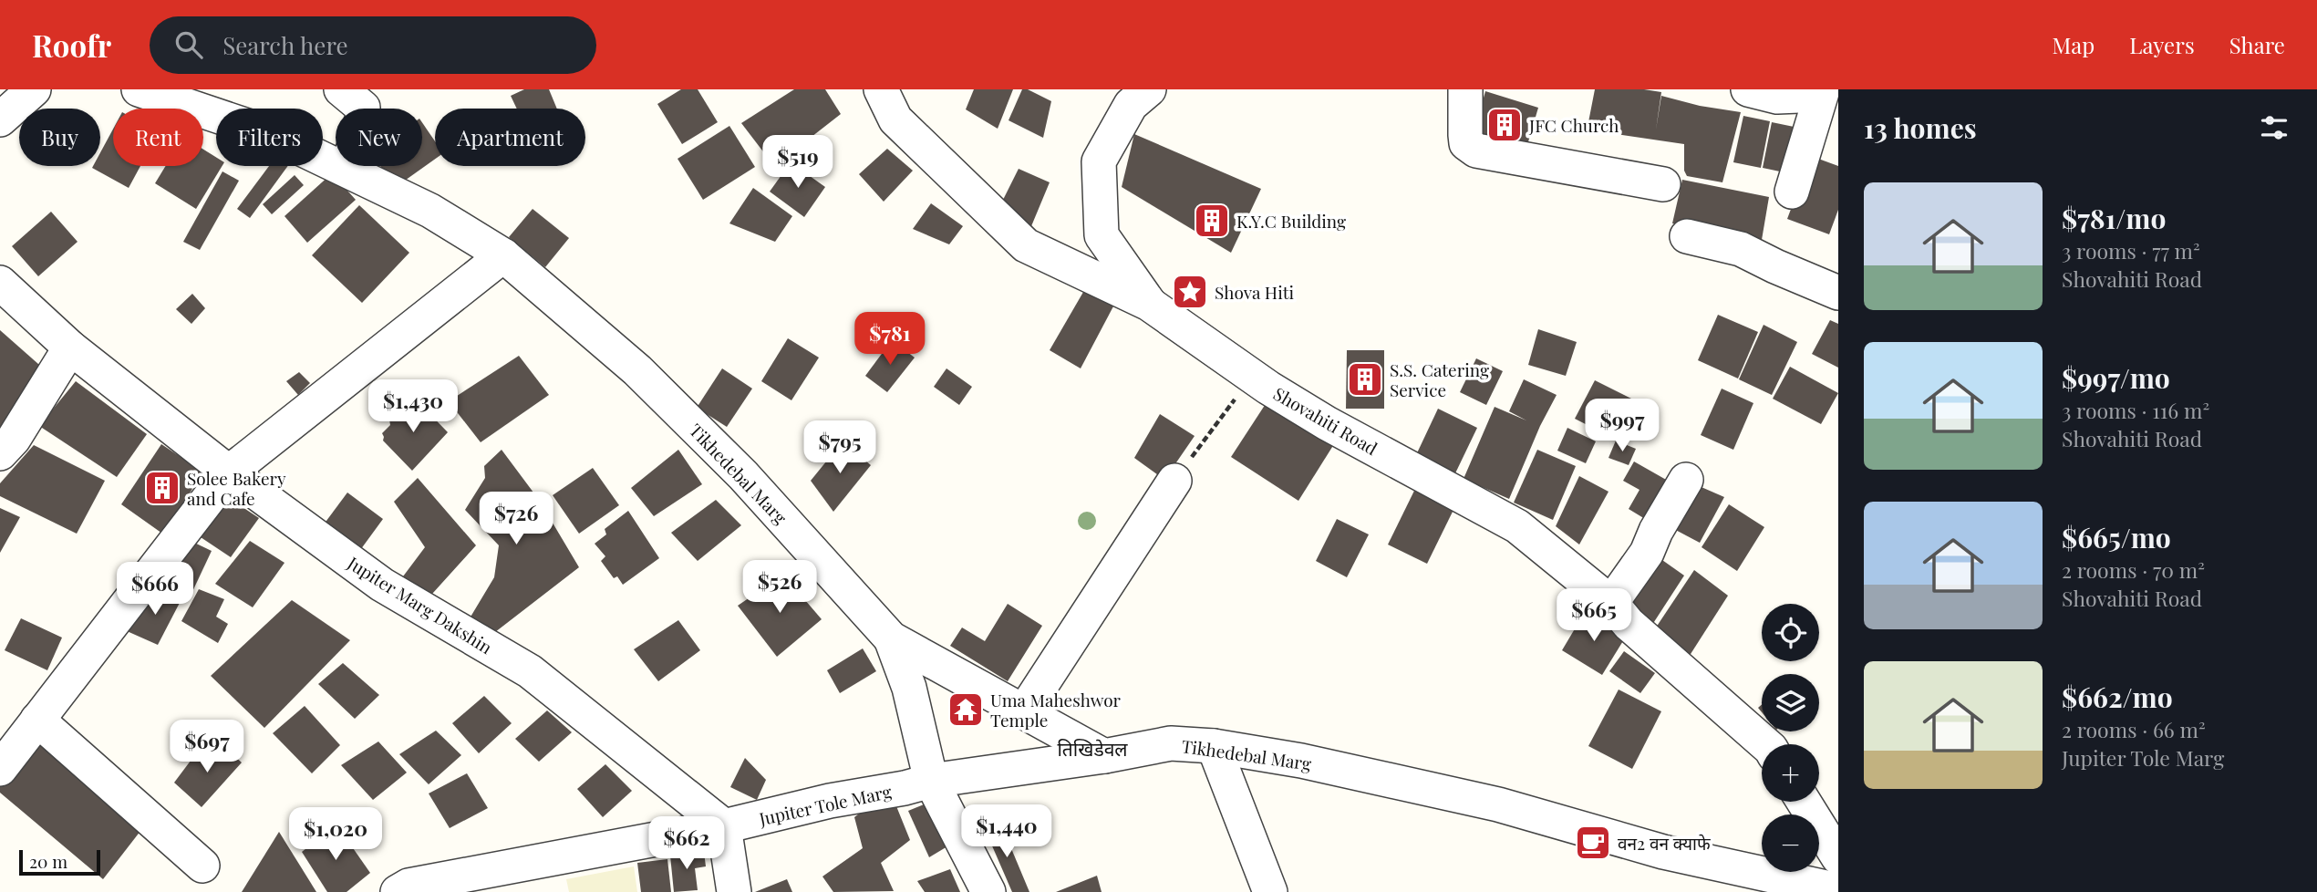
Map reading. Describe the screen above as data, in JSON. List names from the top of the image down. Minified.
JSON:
{"streets":{"street":["Shovahiti Road","Tikhedebal Marg","Jupiter Marg Dakshin","Jupiter Tole Marg"]},"crossings":[["Tikhedebal Marg","Jupiter Tole Marg"],["Jupiter Marg Dakshin","Jupiter Tole Marg"]],"districts":["तिखिडेवल"],"places":{"building":["JFC Church","K.Y.C Building","S.S. Catering Service","Solee Bakery and Cafe"],"place":["Shova Hiti"],"temple":["Uma Maheshwor Temple"],"cafe":["वन2 वन क्याफे"]},"scale_bar":"20 m","page":{"header":"Roofr","search":"Search here","nav":["Map","Layers","Share"],"heading":"13 homes","chip":["Buy","Rent","Filters","New","Apartment"],"price":["$519","$781","$1,430","$997","$795","$726","$526","$666","$665","$697","$1,440","$1,020","$662"],"list":[{"name":"$781/mo","note":"3 rooms · 77 m² · Shovahiti Road"},{"name":"$997/mo","note":"3 rooms · 116 m² · Shovahiti Road"},{"name":"$665/mo","note":"2 rooms · 70 m² · Shovahiti Road"},{"name":"$662/mo","note":"2 rooms · 66 m² · Jupiter Tole Marg"}],"map_buttons":["+","−"],"scale":"20 m"}}
